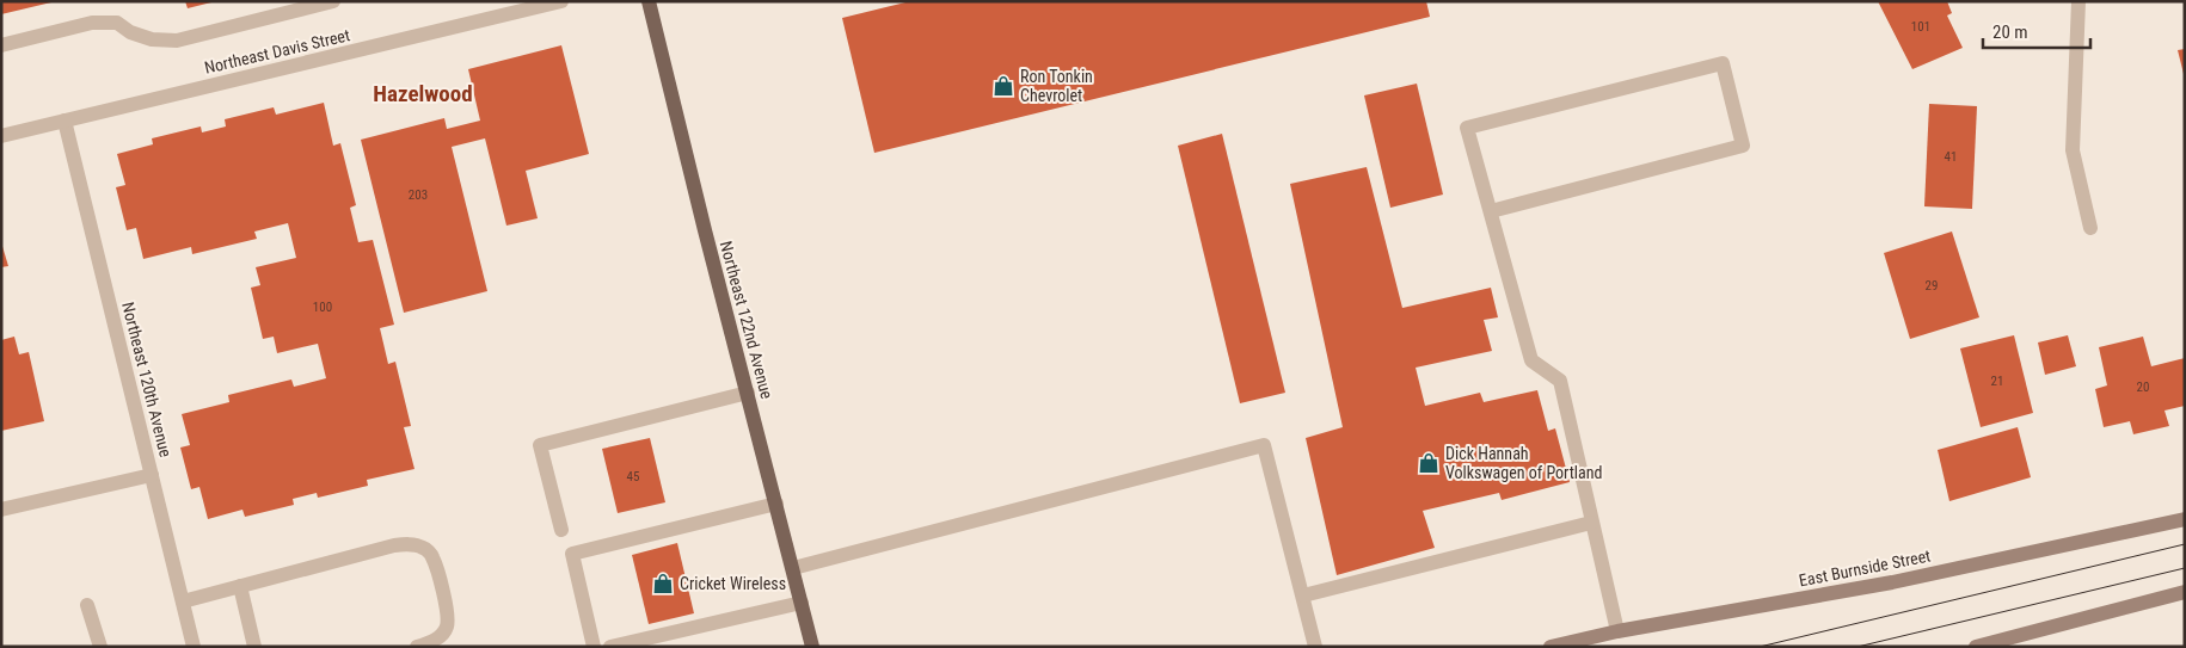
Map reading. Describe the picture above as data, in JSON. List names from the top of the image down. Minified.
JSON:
{"streets":{"main road":["Northeast 122nd Avenue"],"street":["Northeast Davis Street","Northeast 120th Avenue","East Burnside Street"]},"crossings":[["Northeast Davis Street","Northeast 120th Avenue"]],"districts":["Hazelwood"],"places":{"shop":["Ron Tonkin Chevrolet","Dick Hannah Volkswagen of Portland","Cricket Wireless"]},"house_numbers":["101","41","203","29","100","21","20","45"],"scale_bar":"20 m"}
